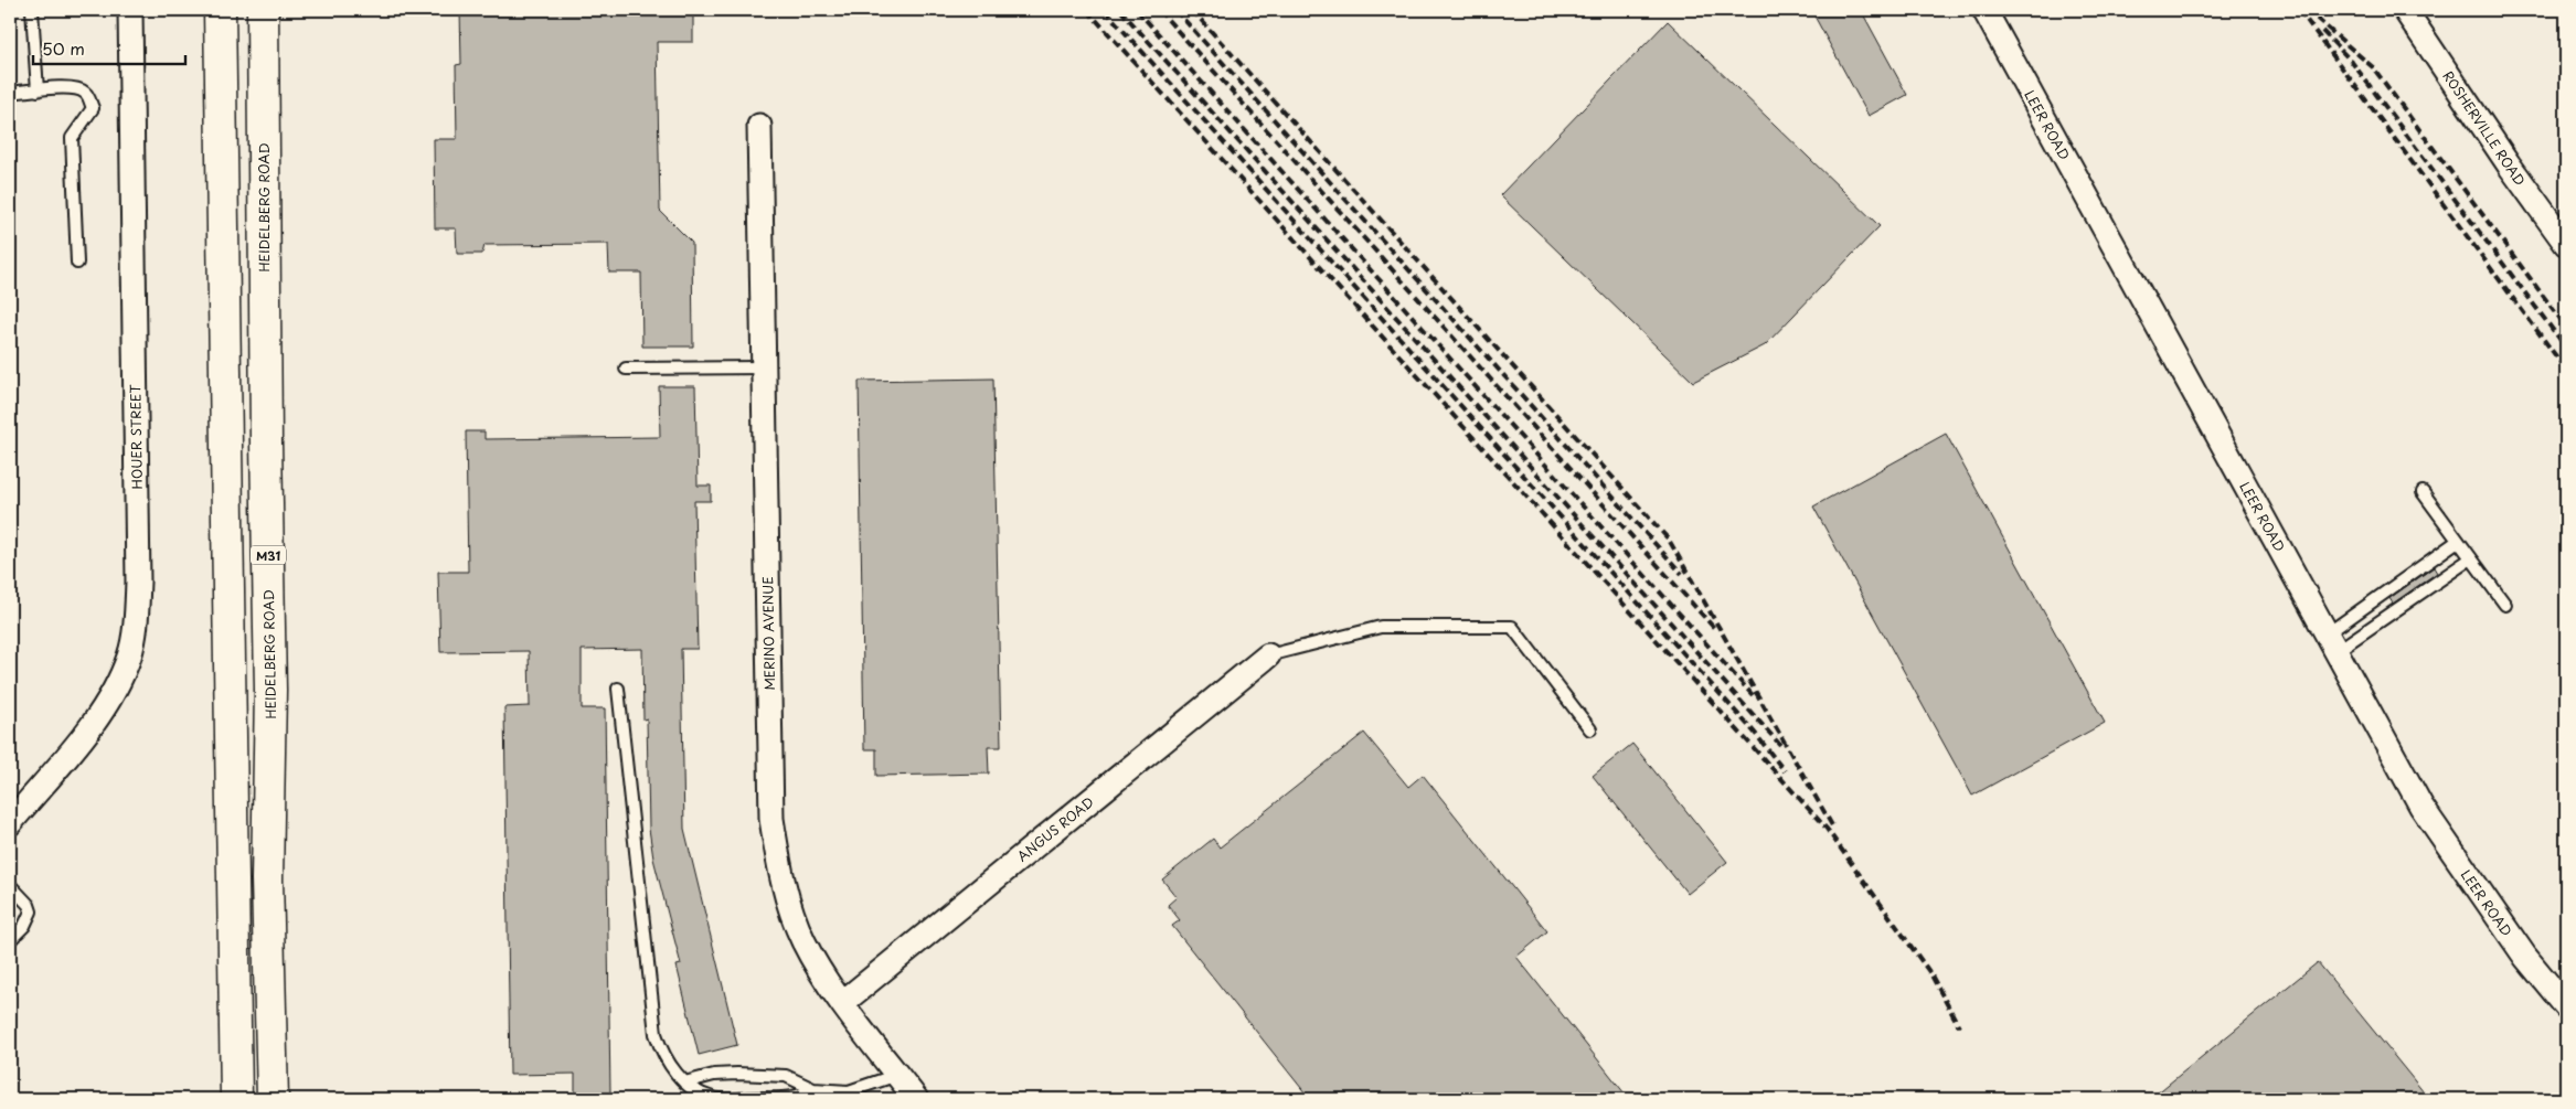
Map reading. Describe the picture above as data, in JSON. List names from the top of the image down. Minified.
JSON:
{"streets":{"main road":["HEIDELBERG ROAD","M31"],"street":["LEER ROAD","ROSHERVILLE ROAD","HOUER STREET","MERINO AVENUE","ANGUS ROAD"]},"crossings":[["MERINO AVENUE","ANGUS ROAD"]],"scale_bar":"50 m"}
